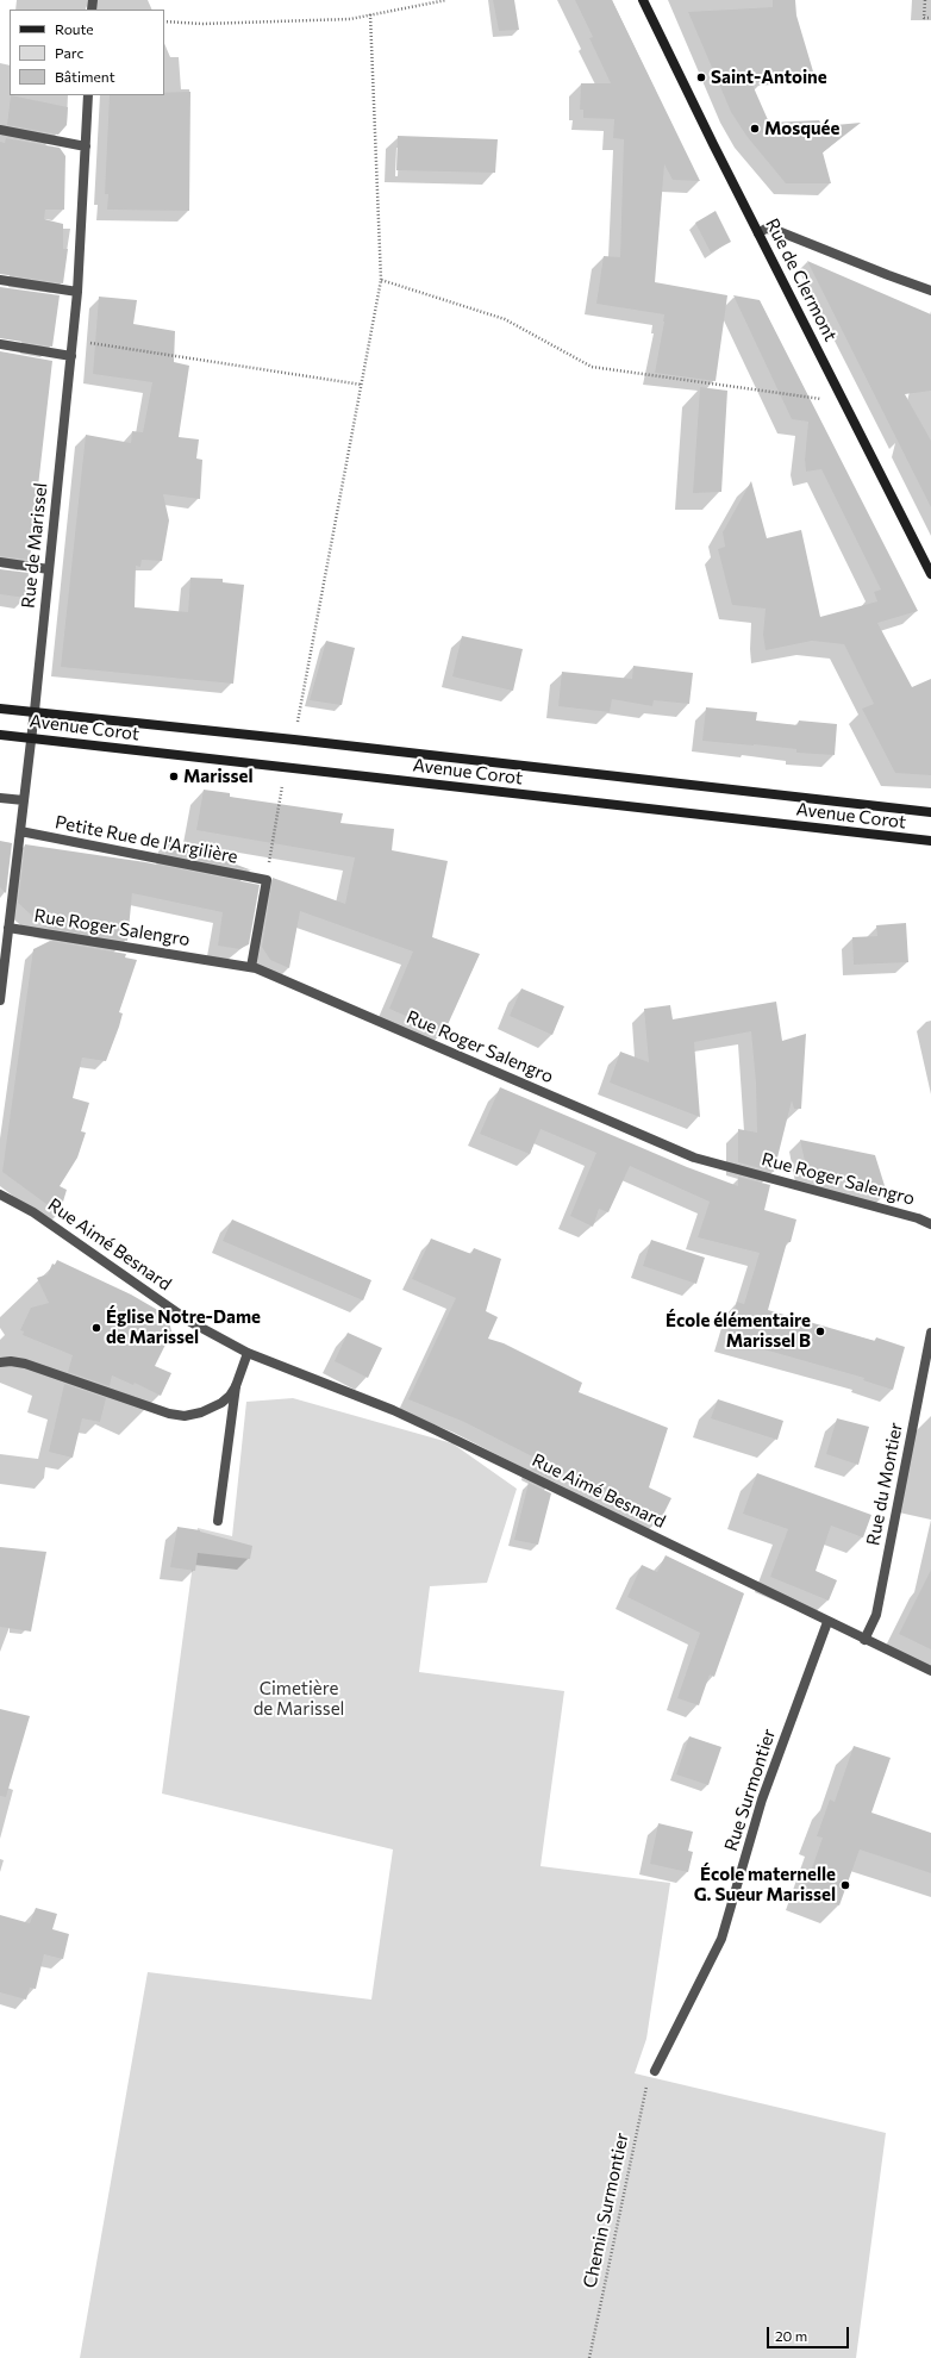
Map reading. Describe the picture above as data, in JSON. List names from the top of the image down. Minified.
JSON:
{"streets":{"street":["Rue de Clermont","Rue de Marissel","Avenue Corot","Petite Rue de l'Argilière","Rue Roger Salengro","Rue Aimé Besnard","Rue du Montier","Rue Surmontier"],"path":["Chemin Surmontier"]},"crossings":[["Rue de Marissel","Avenue Corot"],["Rue de Marissel","Petite Rue de l'Argilière"],["Rue de Marissel","Rue Roger Salengro"],["Rue Aimé Besnard","Rue du Montier"],["Rue Aimé Besnard","Rue Surmontier"],["Rue Surmontier","Chemin Surmontier"]],"parks":["Cimetière de Marissel"],"places":["Saint-Antoine","Mosquée","Marissel","Église Notre-Dame de Marissel","École élémentaire Marissel B","École maternelle G. Sueur Marissel"],"legend":["Route","Parc","Bâtiment"],"scale_bar":"20 m"}
